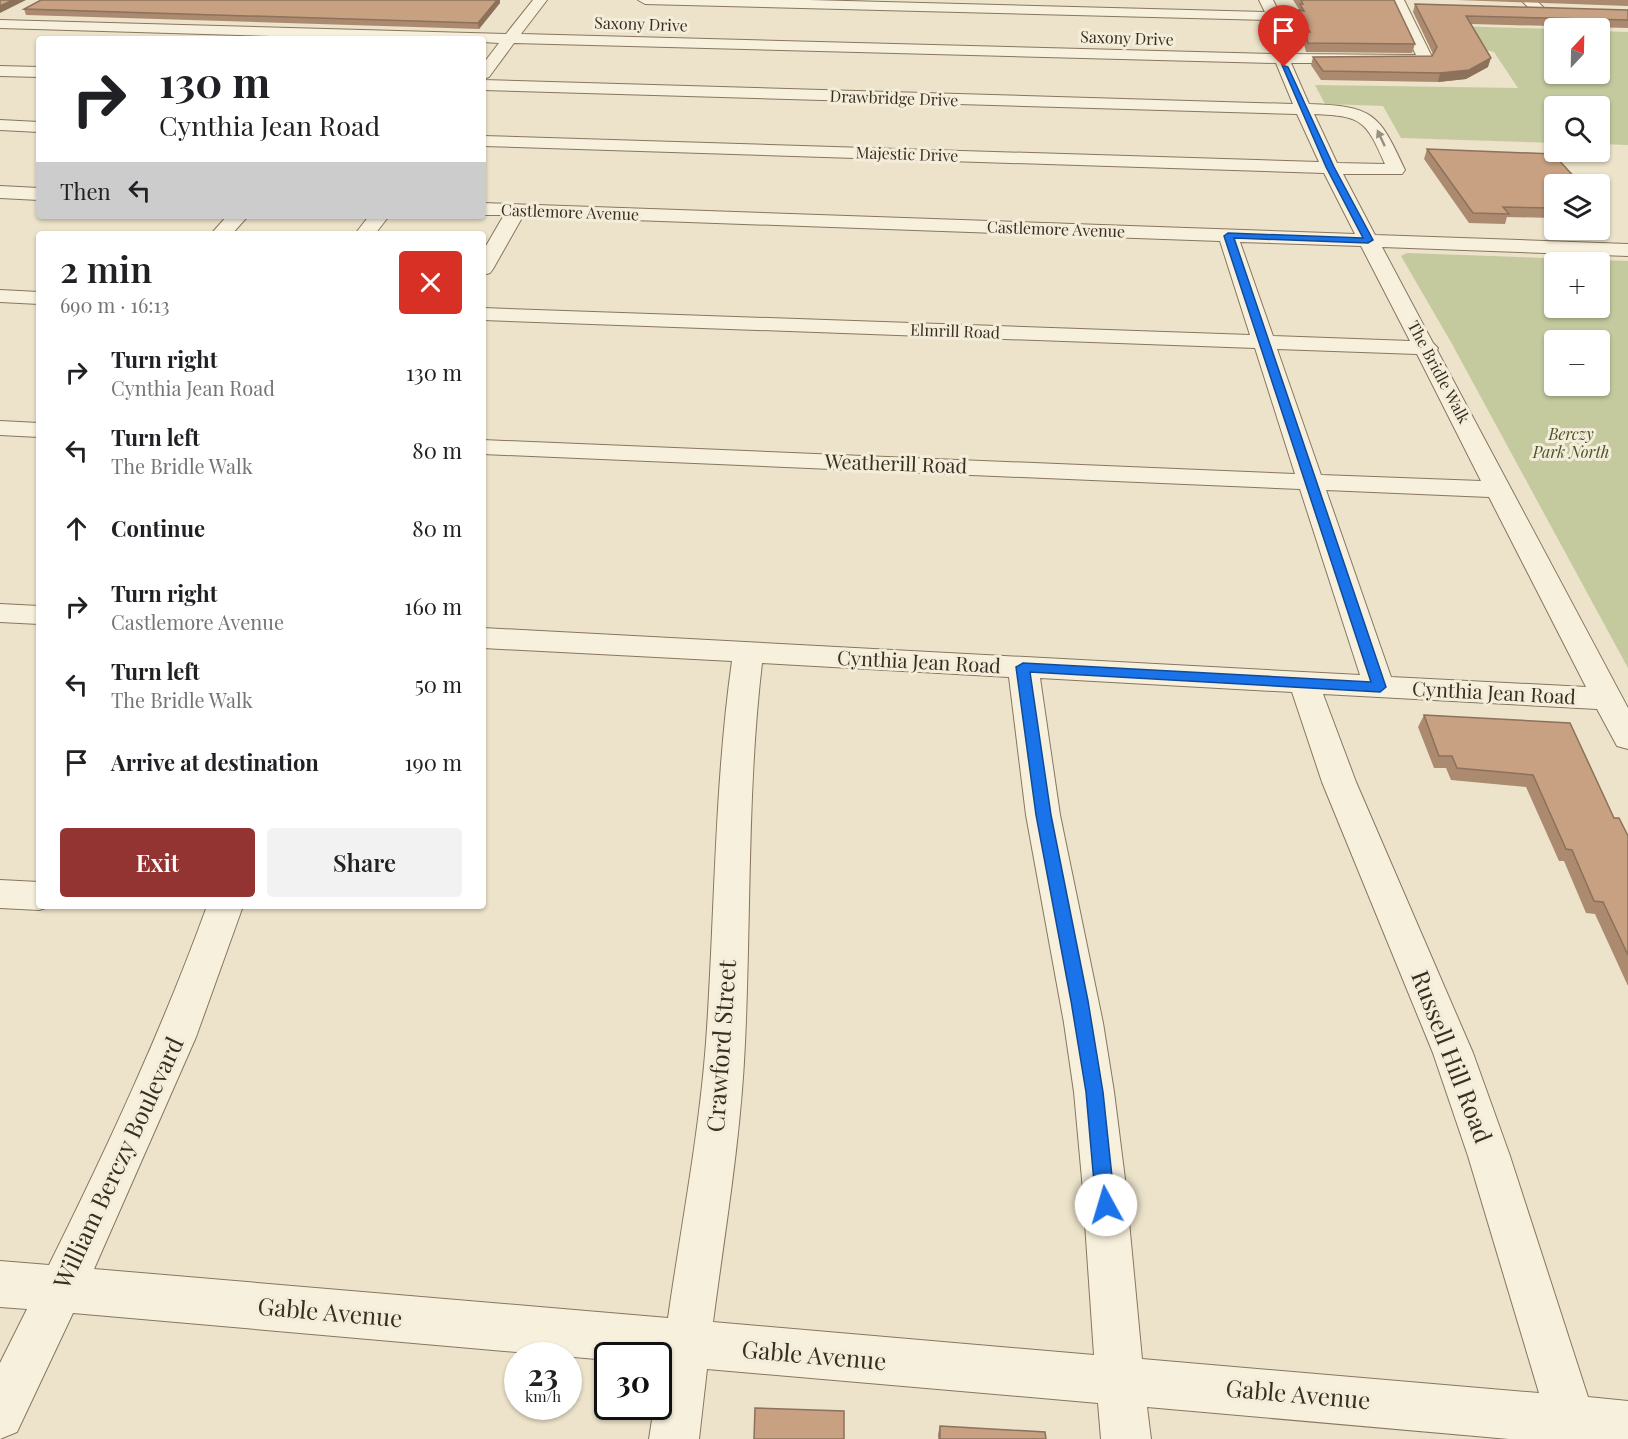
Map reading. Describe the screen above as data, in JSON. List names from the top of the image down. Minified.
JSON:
{"streets":{"street":["Saxony Drive","Drawbridge Drive","Majestic Drive","Castlemore Avenue","Elmrill Road","The Bridle Walk","Weatherill Road","Cynthia Jean Road","Crawford Street","Russell Hill Road","William Berczy Boulevard","Gable Avenue"]},"crossings":[["Saxony Drive","The Bridle Walk"],["Drawbridge Drive","Majestic Drive"],["Drawbridge Drive","The Bridle Walk"],["Majestic Drive","The Bridle Walk"],["Castlemore Avenue","The Bridle Walk"],["Elmrill Road","The Bridle Walk"],["The Bridle Walk","Cynthia Jean Road"],["Cynthia Jean Road","Crawford Street"],["Cynthia Jean Road","Russell Hill Road"],["Crawford Street","Gable Avenue"],["Russell Hill Road","Gable Avenue"],["William Berczy Boulevard","Gable Avenue"]],"parks":["Berczy Park North"],"north":"top","page":{"map_buttons":["+","−"],"turn":["130 m","Cynthia Jean Road"],"then":"Then","heading":["2 min","690 m · 16:13"],"list":[{"name":"Turn right","note":"Cynthia Jean Road","value":"130 m"},{"name":"Turn left","note":"The Bridle Walk","value":"80 m"},{"name":"Continue","value":"80 m"},{"name":"Turn right","note":"Castlemore Avenue","value":"160 m"},{"name":"Turn left","note":"The Bridle Walk","value":"50 m"},{"name":"Arrive at destination","value":"190 m"}],"buttons":["Exit","Share"],"speed":"23 km/h","limit":"30"}}
